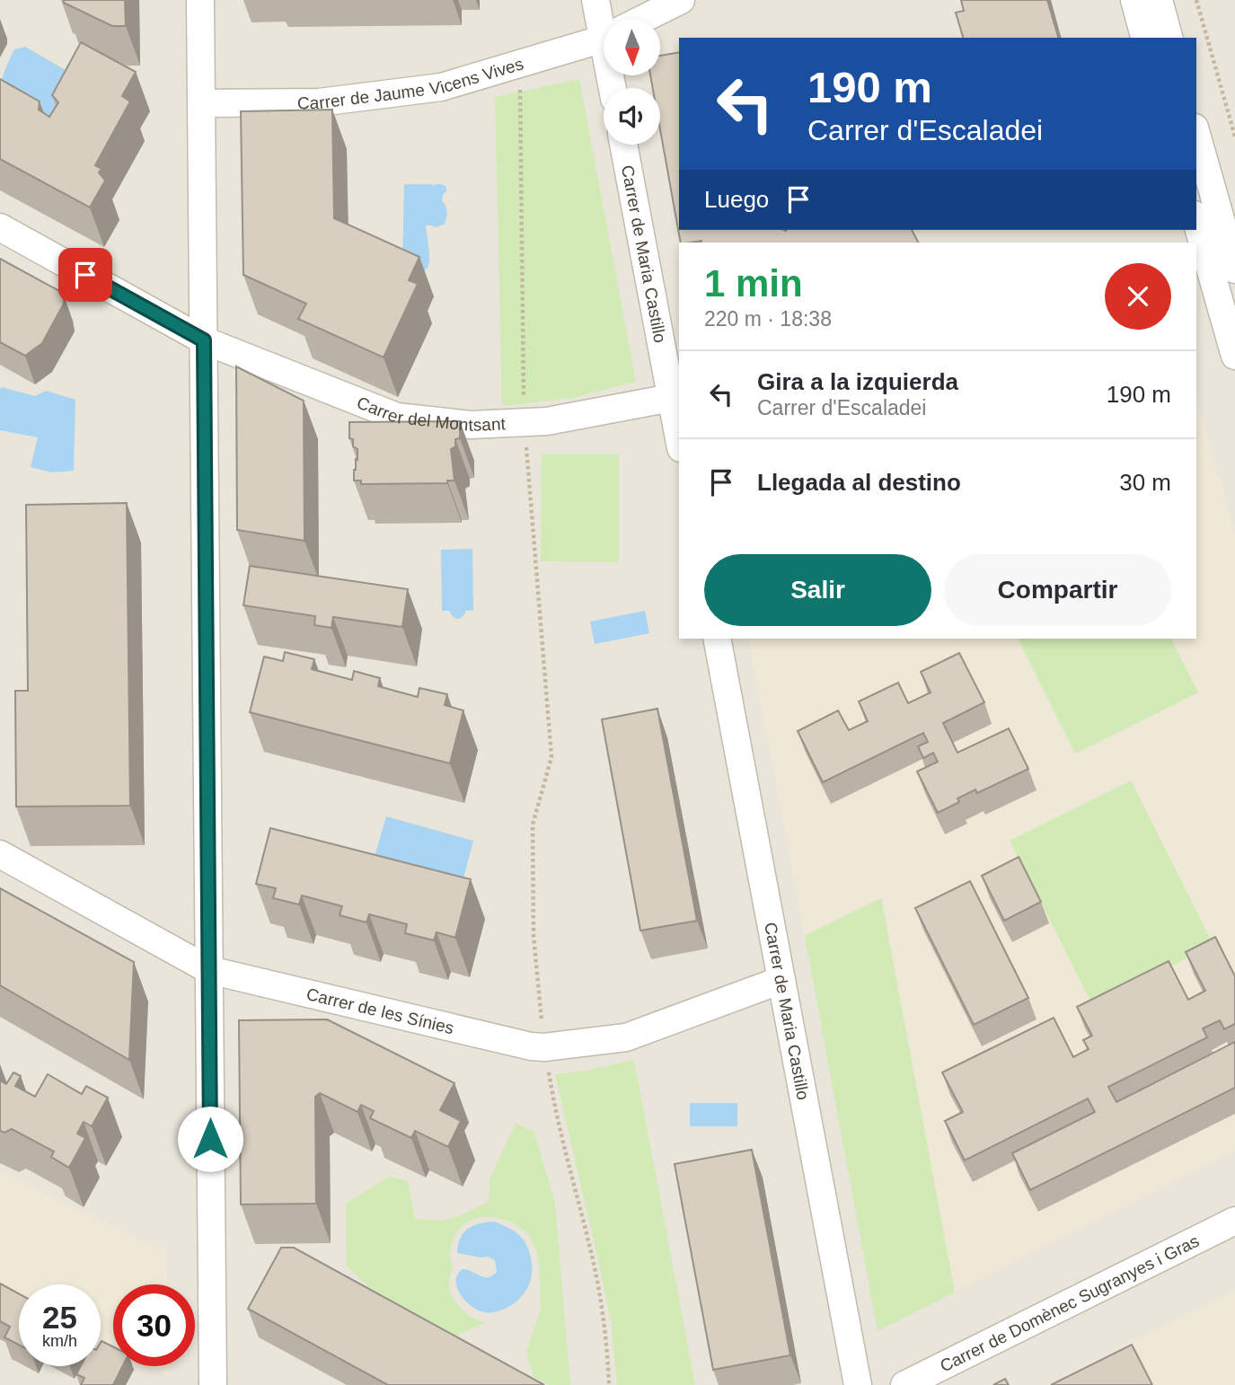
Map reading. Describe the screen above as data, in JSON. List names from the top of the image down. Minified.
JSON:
{"streets":{"street":["Carrer de Jaume Vicens Vives","Carrer de Maria Castillo","Carrer del Montsant","Carrer de les Sínies","Carrer de Domènec Sugranyes i Gras"]},"crossings":[["Carrer de Maria Castillo","Carrer del Montsant"],["Carrer de Maria Castillo","Carrer de les Sínies"]],"north":"bottom","page":{"turn":["190 m","Carrer d'Escaladei"],"then":"Luego","heading":["1 min","220 m · 18:38"],"list":[{"name":"Gira a la izquierda","note":"Carrer d'Escaladei","value":"190 m"},{"name":"Llegada al destino","value":"30 m"}],"buttons":["Salir","Compartir"],"speed":"25 km/h","limit":"30"}}
